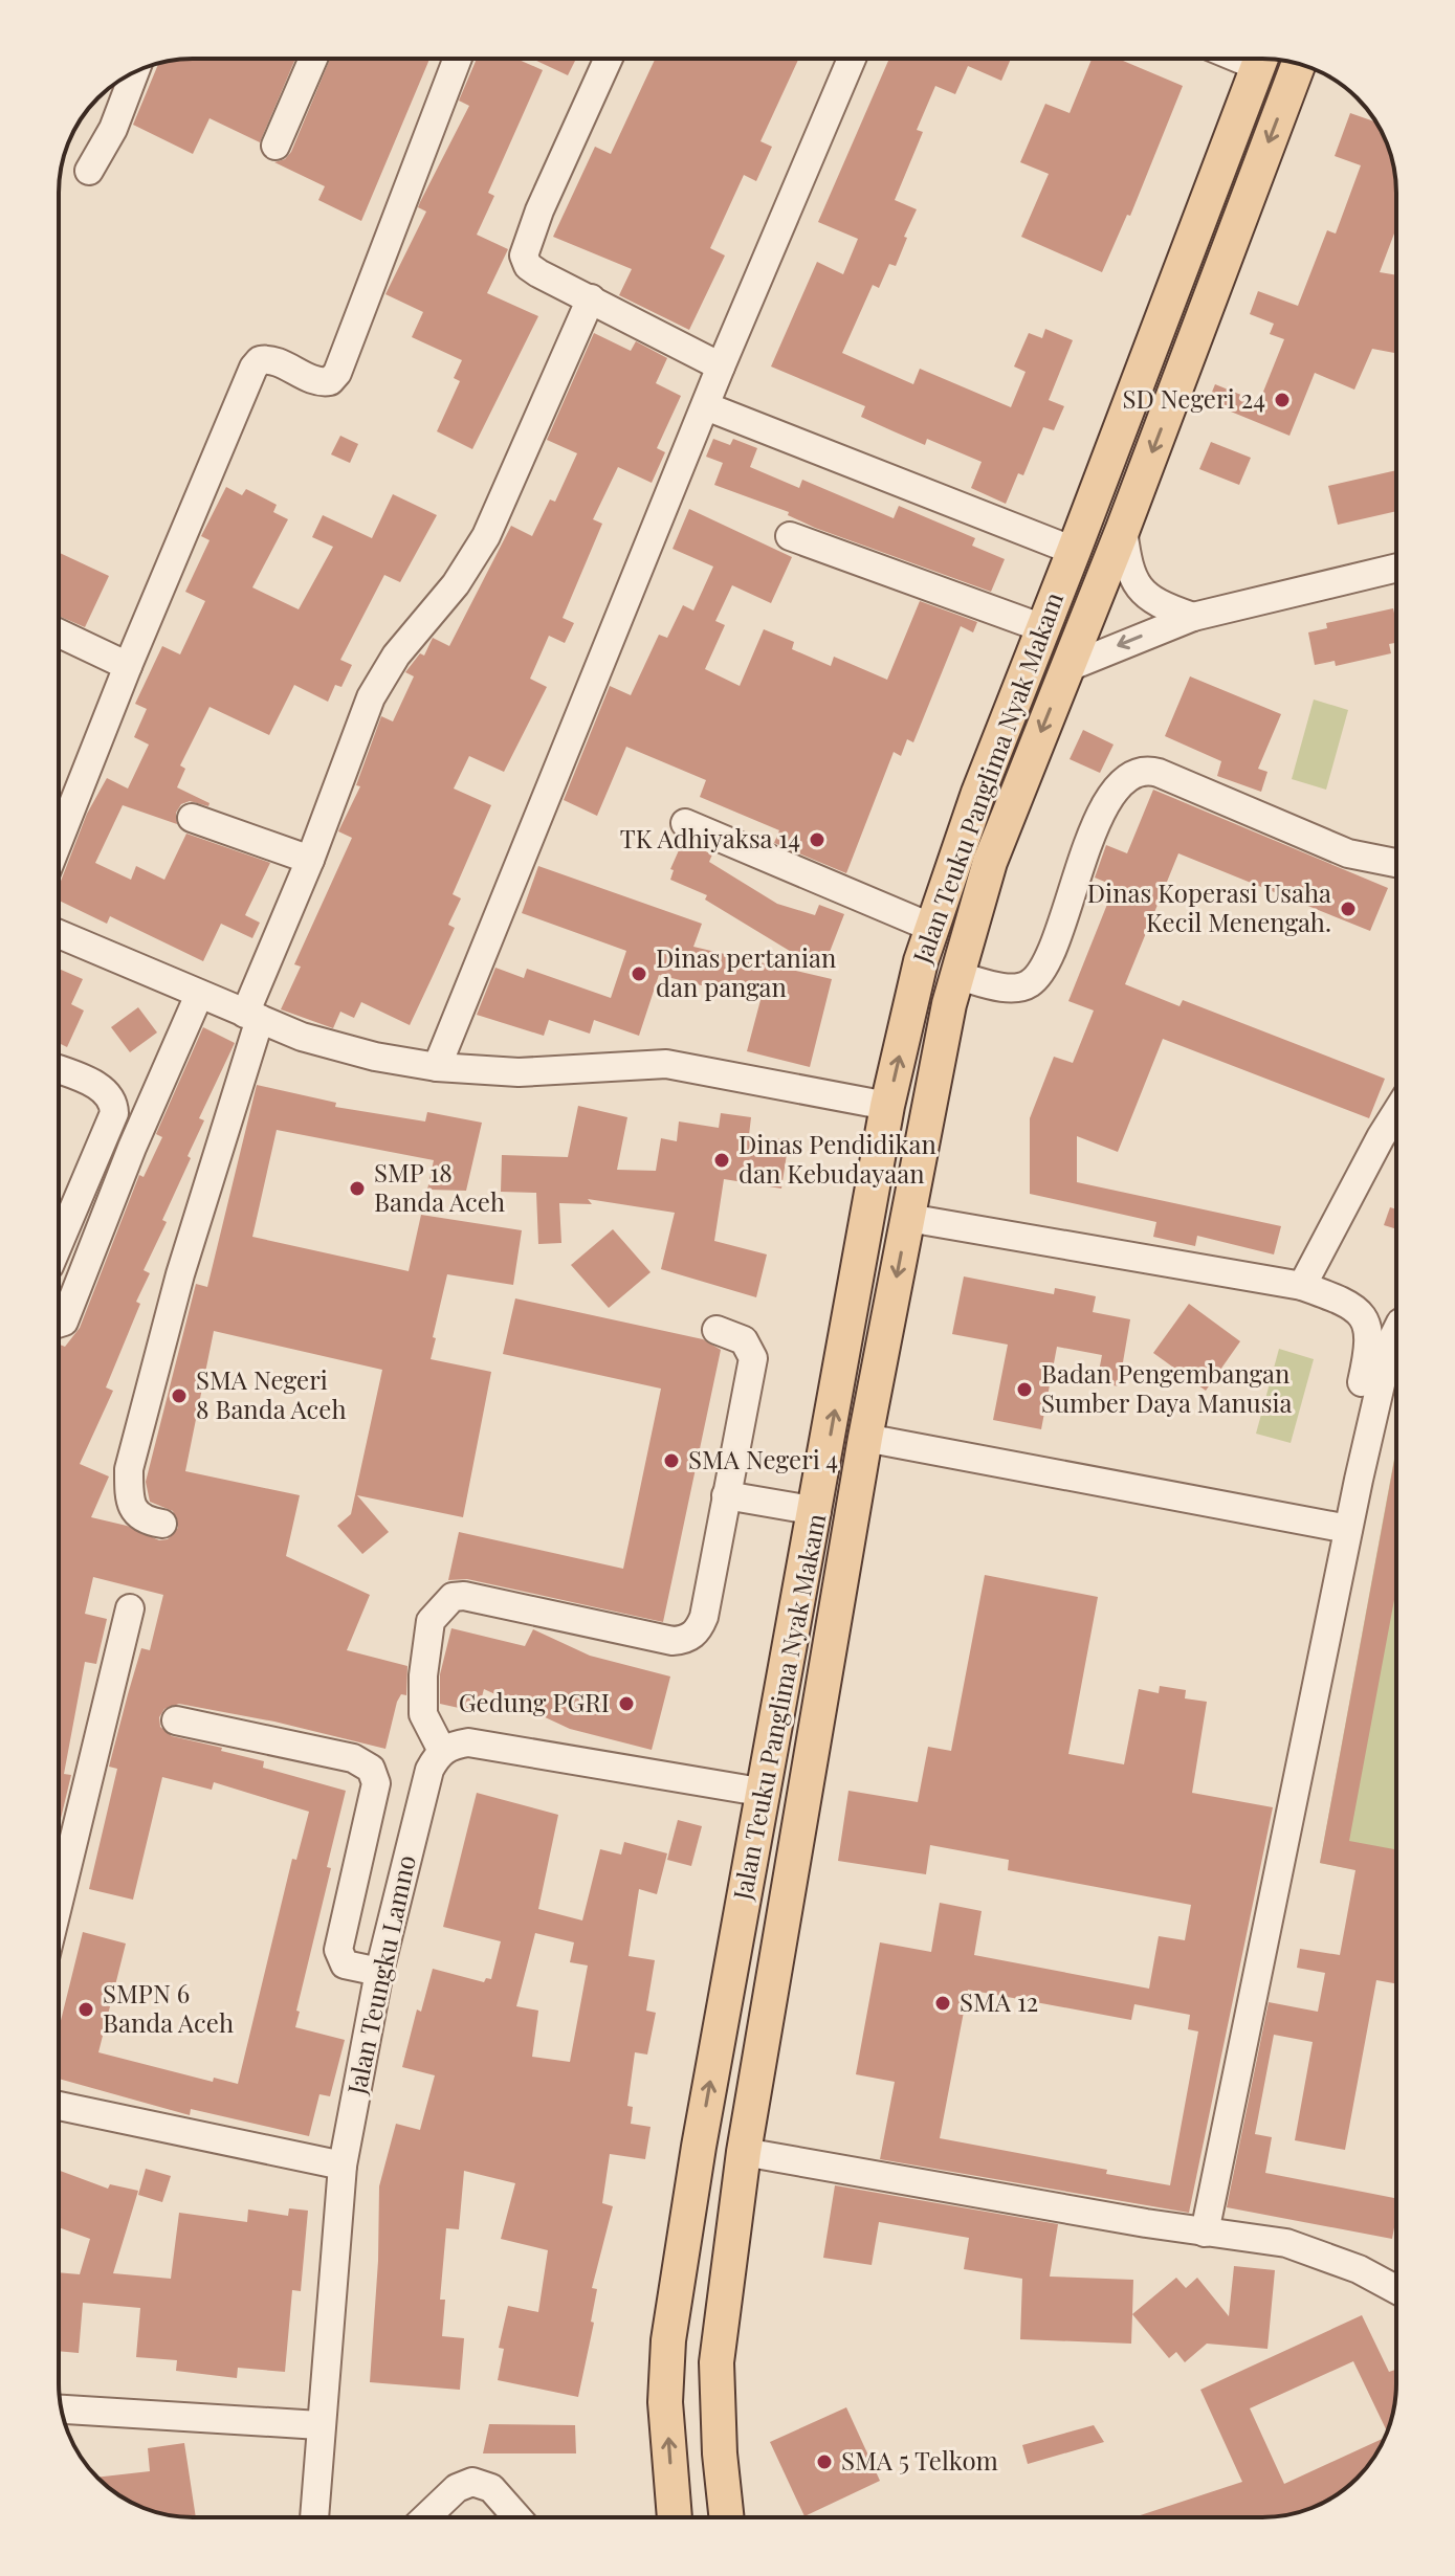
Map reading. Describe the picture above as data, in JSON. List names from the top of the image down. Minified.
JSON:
{"streets":{"main road":["Jalan Teuku Panglima Nyak Makam"],"street":["Jalan Teungku Lamno"]},"places":["SD Negeri 24","TK Adhiyaksa 14","Dinas Koperasi Usaha Kecil Menengah.","Dinas pertanian dan pangan","Dinas Pendidikan dan Kebudayaan","SMP 18 Banda Aceh","Badan Pengembangan Sumber Daya Manusia","SMA Negeri 8 Banda Aceh","SMA Negeri 4","Gedung PGRI","SMA 12","SMPN 6 Banda Aceh","SMA 5 Telkom"]}
